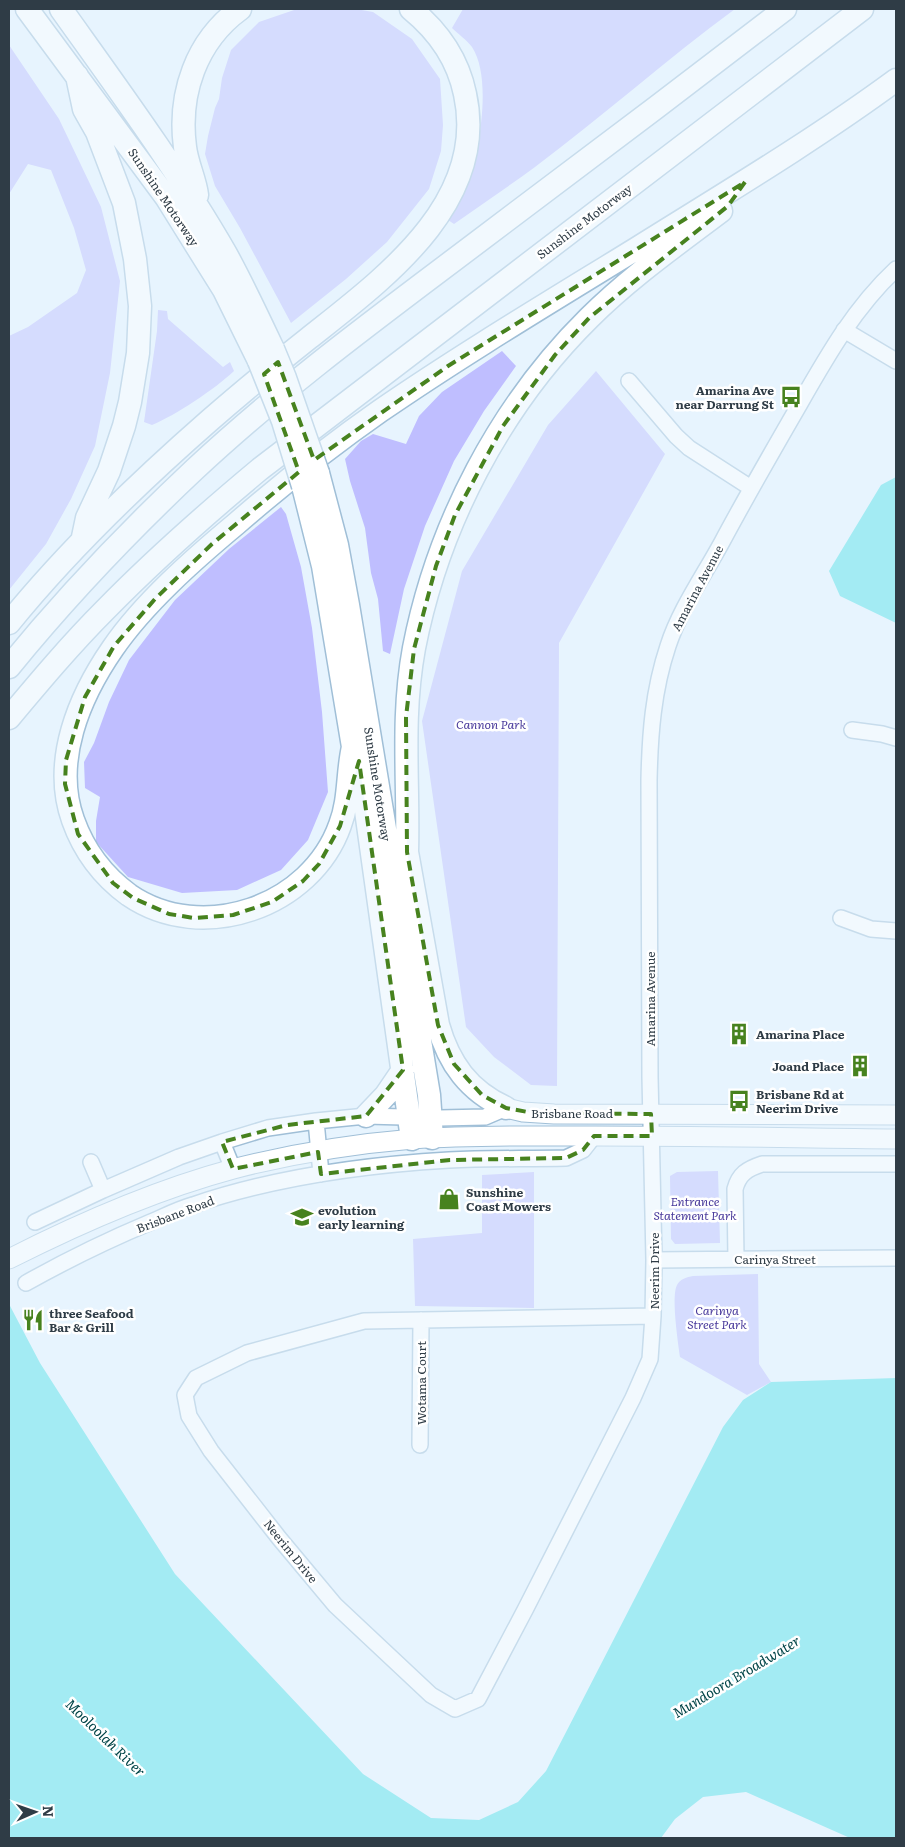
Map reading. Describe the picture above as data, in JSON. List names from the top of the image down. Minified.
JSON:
{"streets":{"highway":["Sunshine Motorway"],"main road":["Brisbane Road"],"street":["Amarina Avenue","Carinya Street","Neerim Drive","Wotama Court"]},"crossings":[["Sunshine Motorway","Brisbane Road"],["Amarina Avenue","Brisbane Road"],["Amarina Avenue","Neerim Drive"],["Brisbane Road","Neerim Drive"],["Carinya Street","Neerim Drive"],["Neerim Drive","Wotama Court"]],"water":["Mundoora Broadwater","Mooloolah River"],"parks":["Cannon Park","Entrance Statement Park","Carinya Street Park"],"places":{"bus stop":["Amarina Ave near Darrung St","Brisbane Rd at Neerim Drive"],"building":["Amarina Place","Joand Place"],"shop":["Sunshine Coast Mowers"],"school or university":["evolution early learning"],"restaurant":["three Seafood Bar & Grill"]},"north":"right"}
